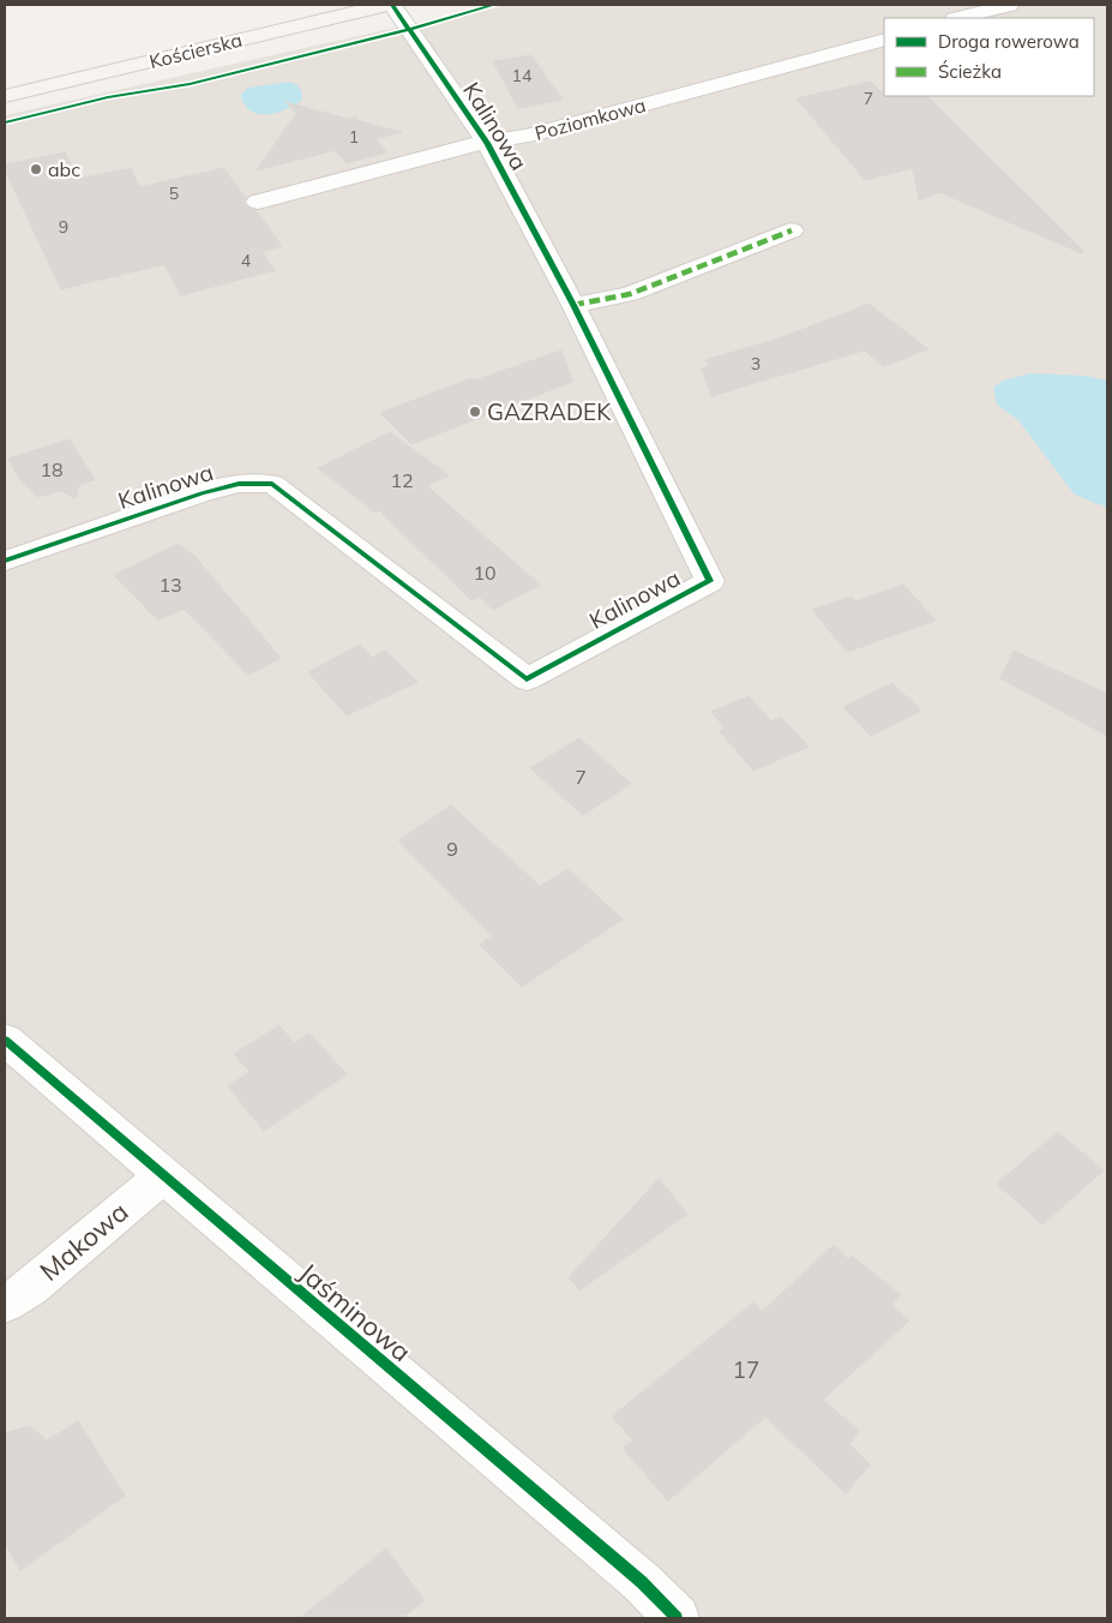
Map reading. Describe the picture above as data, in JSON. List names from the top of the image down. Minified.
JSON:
{"streets":{"main road":["Kościerska"],"street":["Poziomkowa","Kalinowa","Makowa","Jaśminowa"]},"crossings":[["Poziomkowa","Kalinowa"],["Makowa","Jaśminowa"]],"places":["abc","GAZRADEK"],"house_numbers":["14","7","1","5","9","4","3","18","12","10","13","7","9","17"],"legend":["Droga rowerowa","Ścieżka"]}
